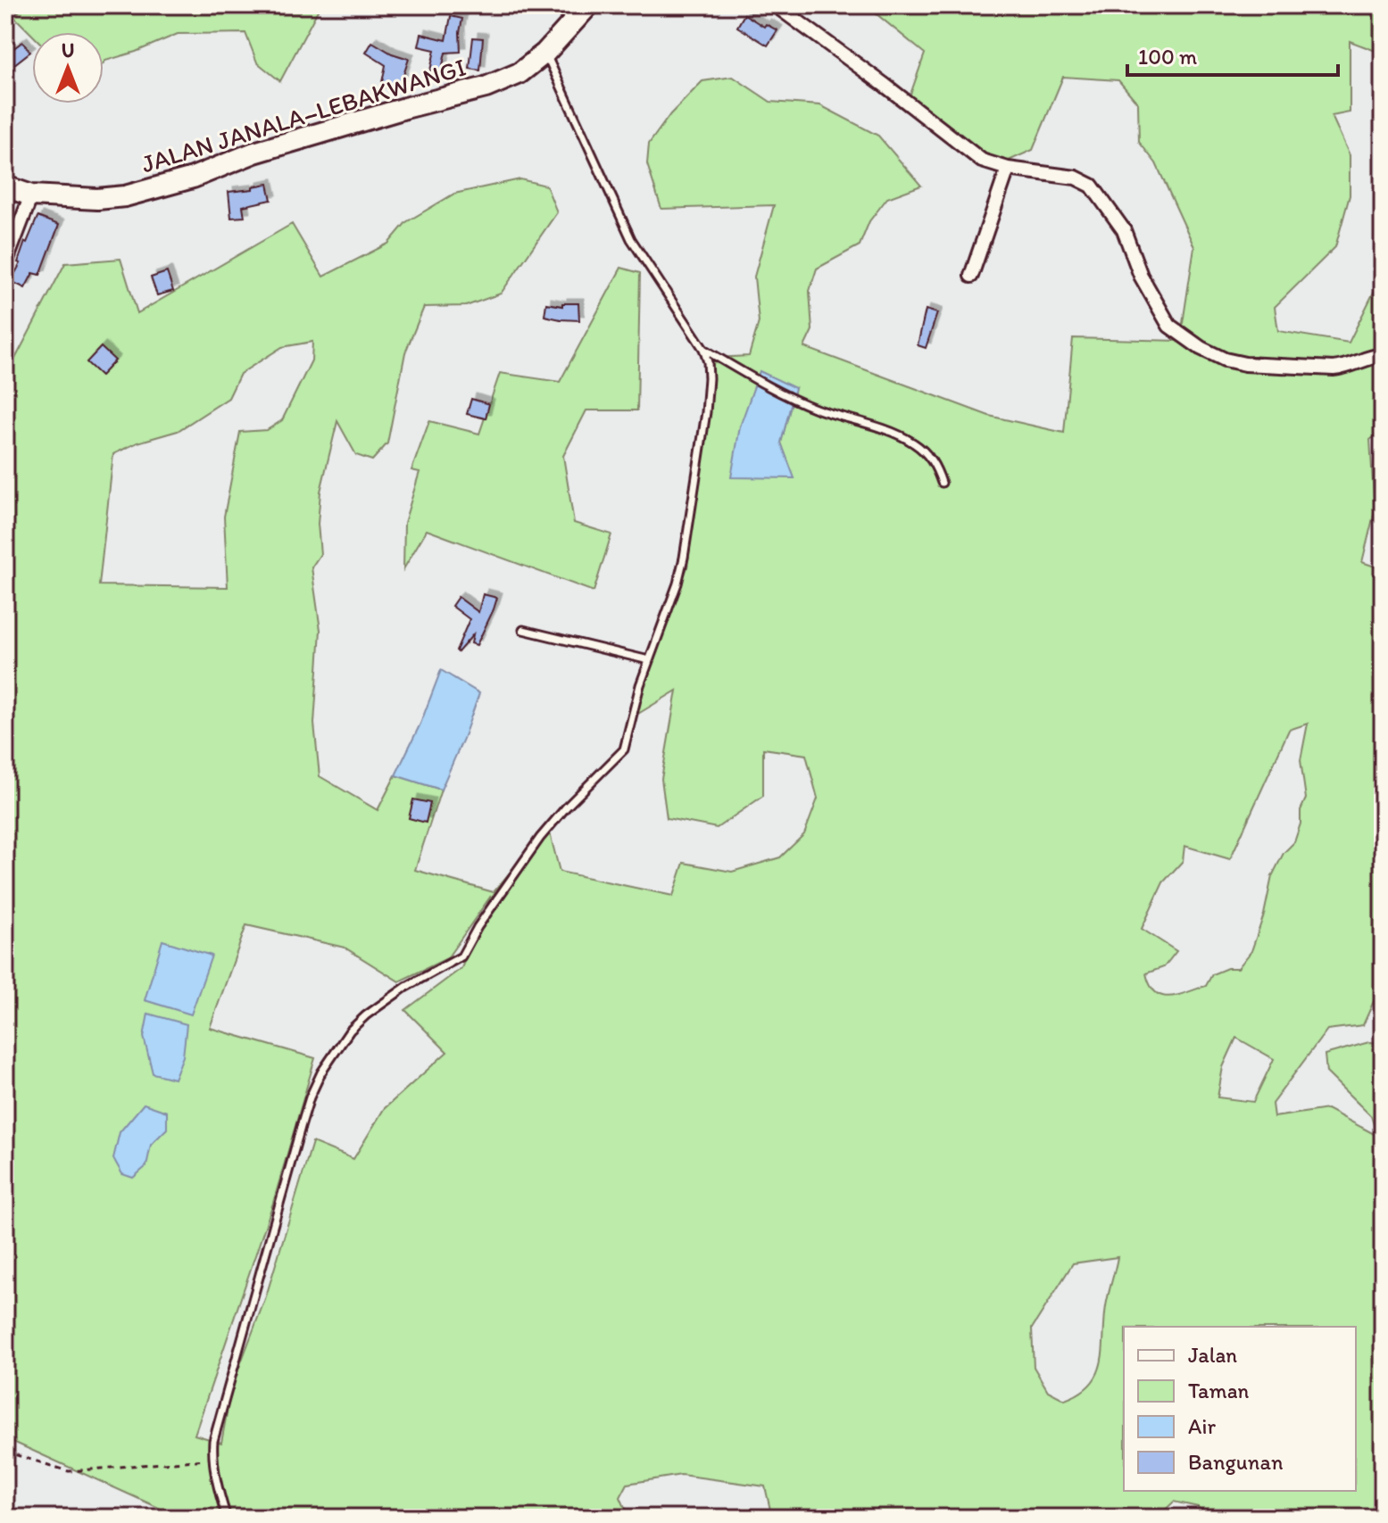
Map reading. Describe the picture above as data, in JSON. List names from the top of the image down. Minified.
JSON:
{"streets":{"main road":["JALAN JANALA–LEBAKWANGI"]},"legend":["Jalan","Taman","Air","Bangunan"],"scale_bar":"100 m","north":"top"}
